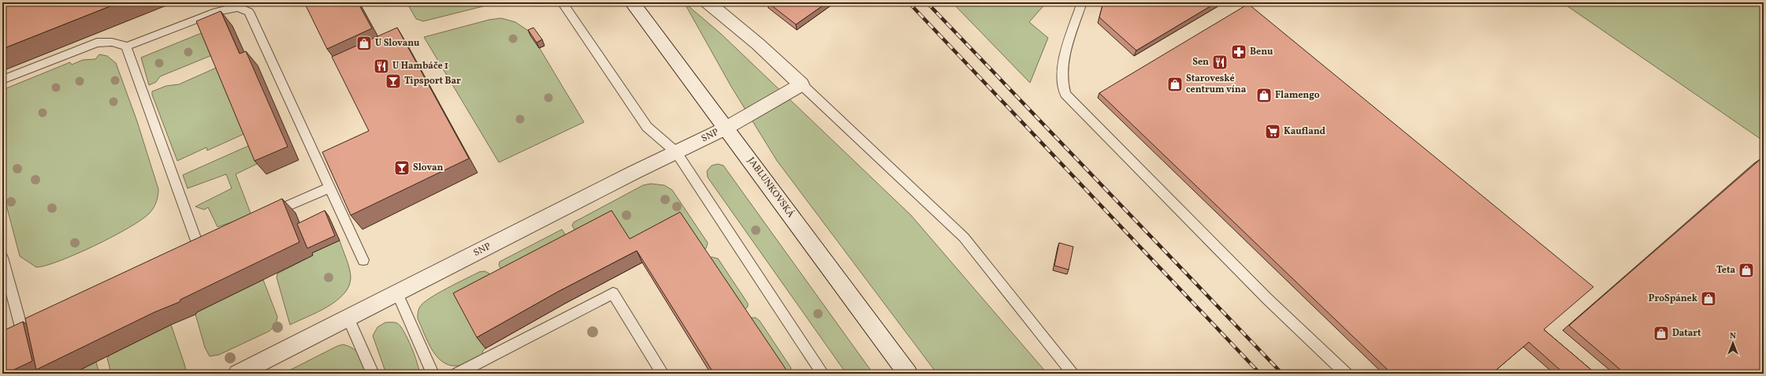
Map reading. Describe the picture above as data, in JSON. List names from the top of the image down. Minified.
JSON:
{"streets":{"street":["SNP","JABLUNKOVSKÁ"]},"crossings":[["SNP","JABLUNKOVSKÁ"]],"places":{"shop":["U Slovanu","Staroveské centrum vína","Flamengo","Teta","ProSpánek","Datart"],"pharmacy":["Benu"],"restaurant":["Sen","U Hambáče 1"],"bar":["Tipsport Bar","Slovan"],"supermarket":["Kaufland"]},"north":"top"}
